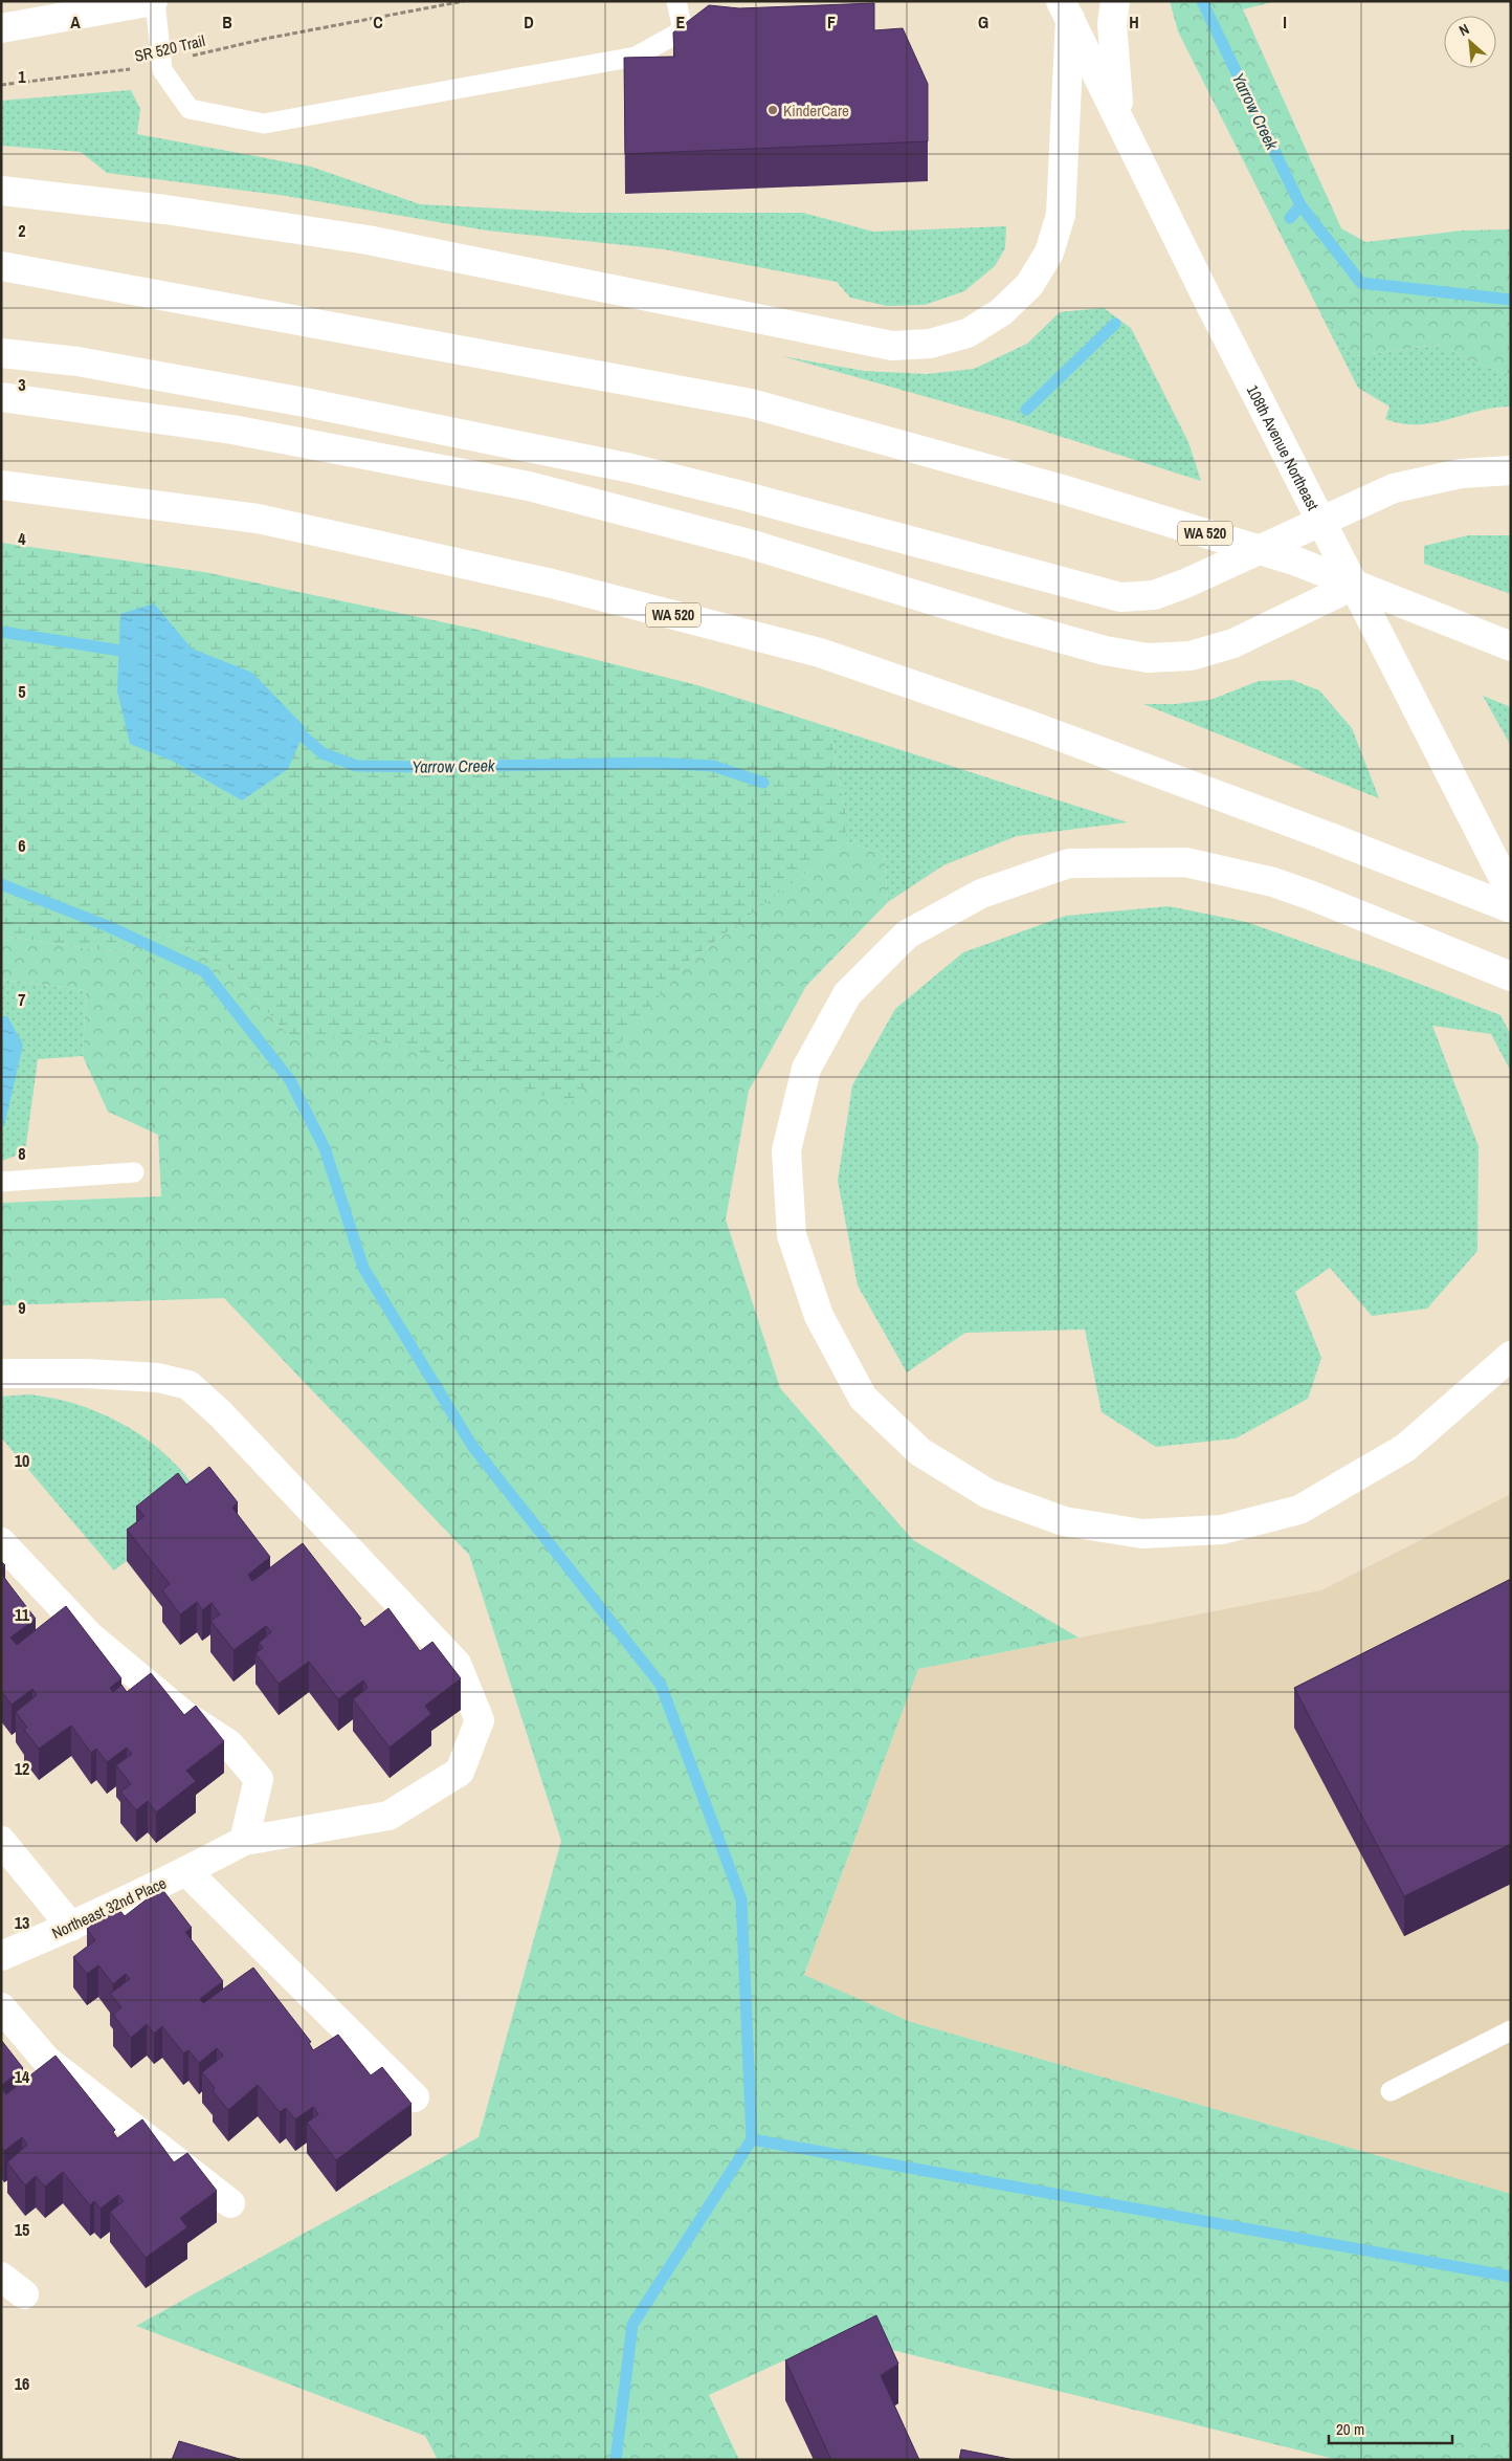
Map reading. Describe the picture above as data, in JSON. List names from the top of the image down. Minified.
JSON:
{"streets":{"main road":["108th Avenue Northeast","WA 520","Northeast 32nd Place"],"path":["SR 520 Trail"]},"water":["Yarrow Creek"],"places":["KinderCare"],"scale_bar":"20 m","north":"top left","grid":{"columns":["A","B","C","D","E","F","G","H","I"],"rows":["1","2","3","4","5","6","7","8","9","10","11","12","13","14","15","16"]}}
